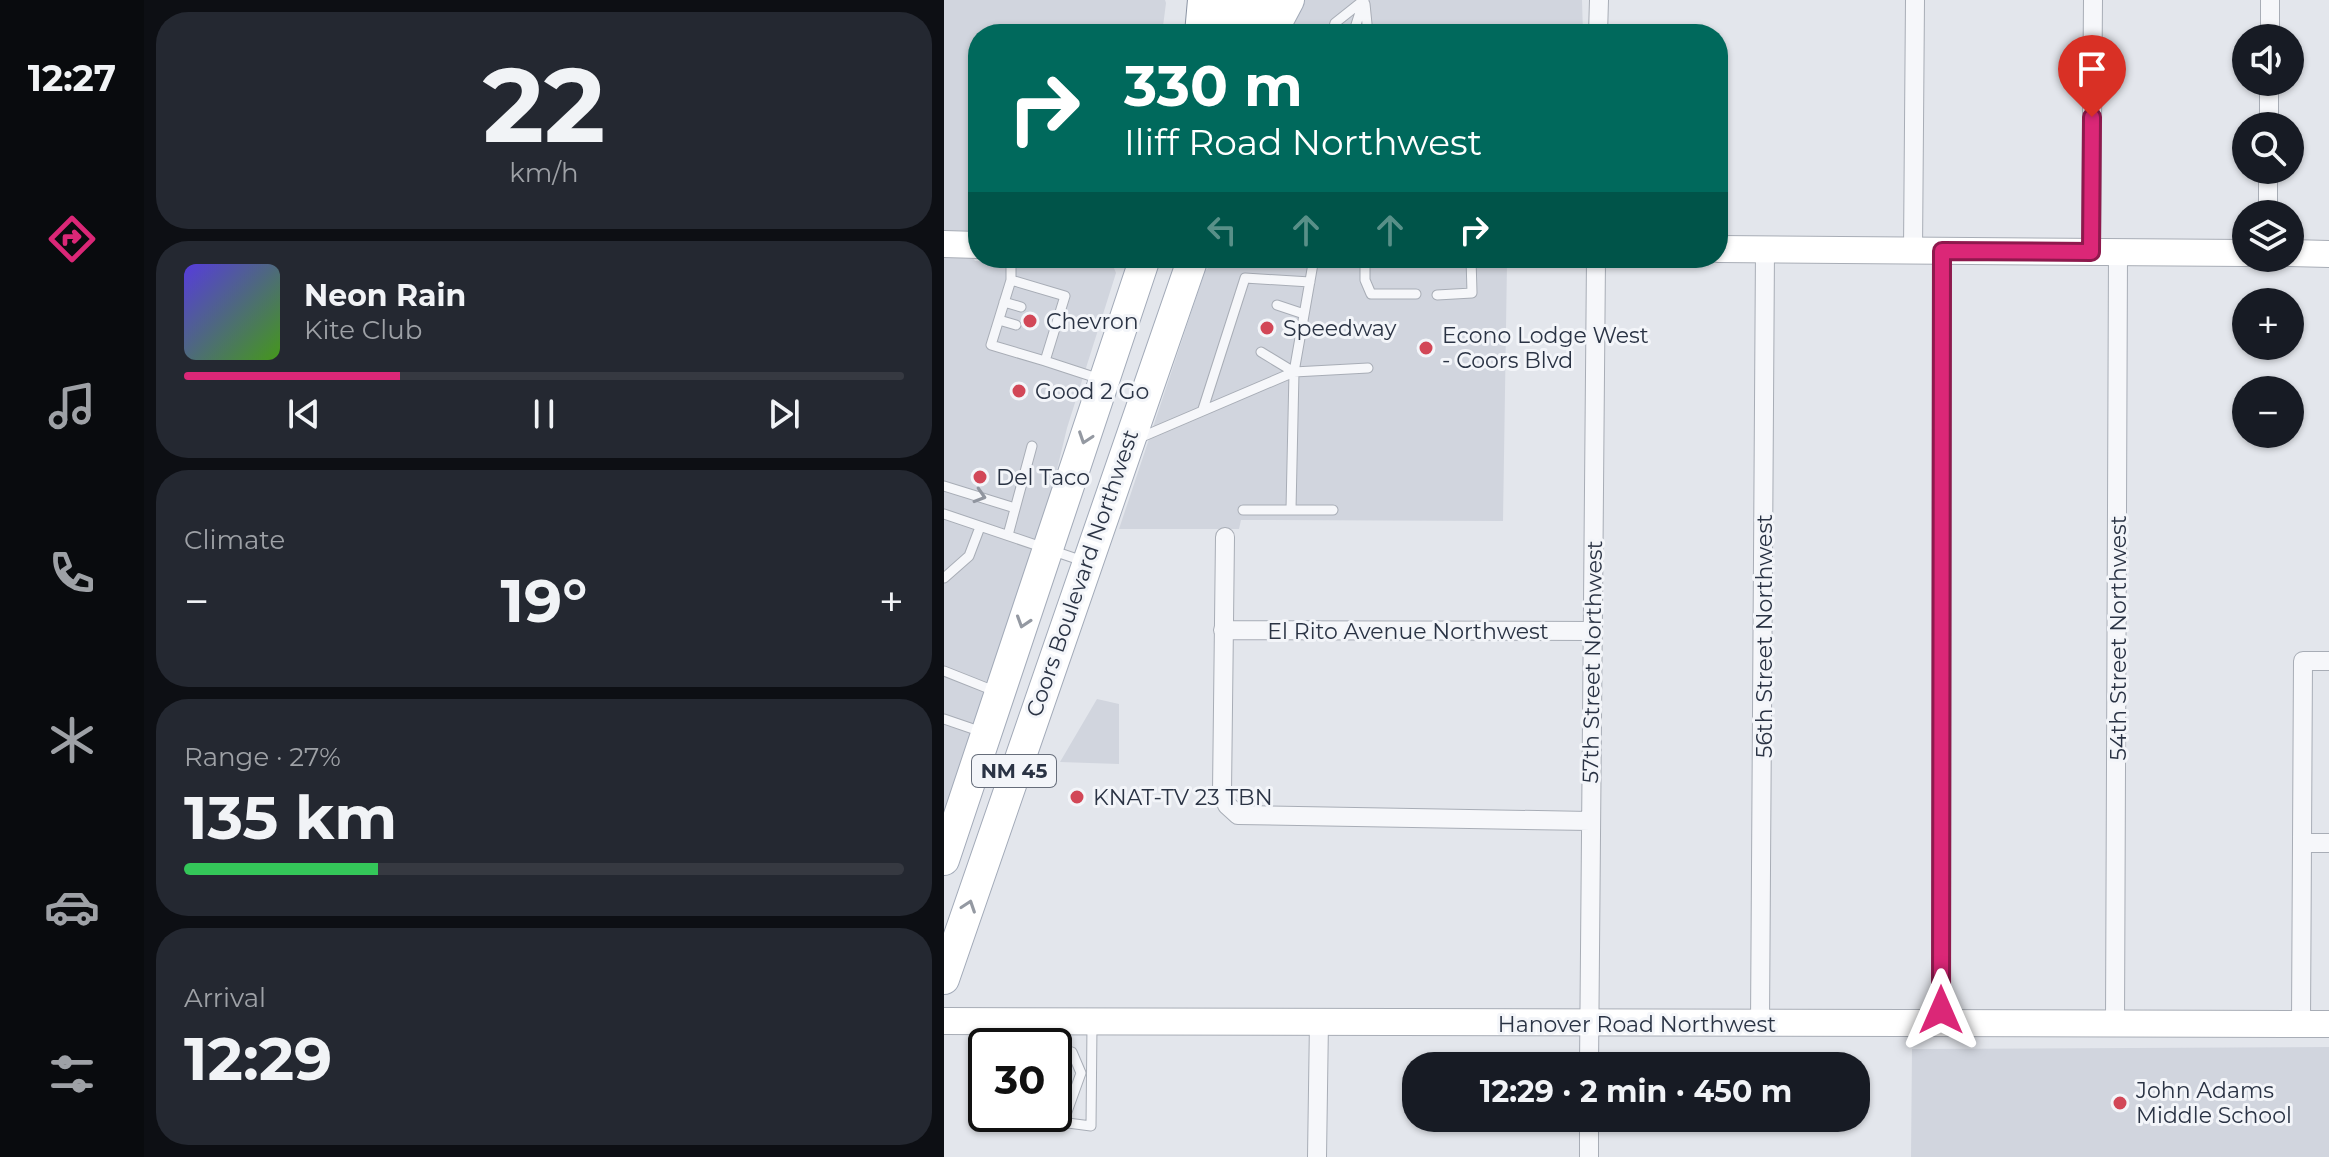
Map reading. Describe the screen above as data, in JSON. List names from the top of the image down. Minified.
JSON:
{"streets":{"main road":["Coors Boulevard Northwest","NM 45"],"street":["El Rito Avenue Northwest","56th Street Northwest","54th Street Northwest","57th Street Northwest","Hanover Road Northwest"]},"crossings":[["El Rito Avenue Northwest","57th Street Northwest"],["56th Street Northwest","Hanover Road Northwest"],["54th Street Northwest","Hanover Road Northwest"],["57th Street Northwest","Hanover Road Northwest"]],"places":["Chevron","Speedway","Econo Lodge West - Coors Blvd","Good 2 Go","Del Taco","KNAT-TV 23 TBN","John Adams Middle School"],"page":{"tabs":"12:27","tile":[["22","km/h"],"Climate",["Range · 27%","135 km"],["Arrival","12:29"]],"map_buttons":["+","−"],"turn":["330 m","Iliff Road Northwest"],"song":["Neon Rain","Kite Club"],"heat":["−","19°","+"],"limit":"30","trip":"12:29 · 2 min · 450 m"}}
